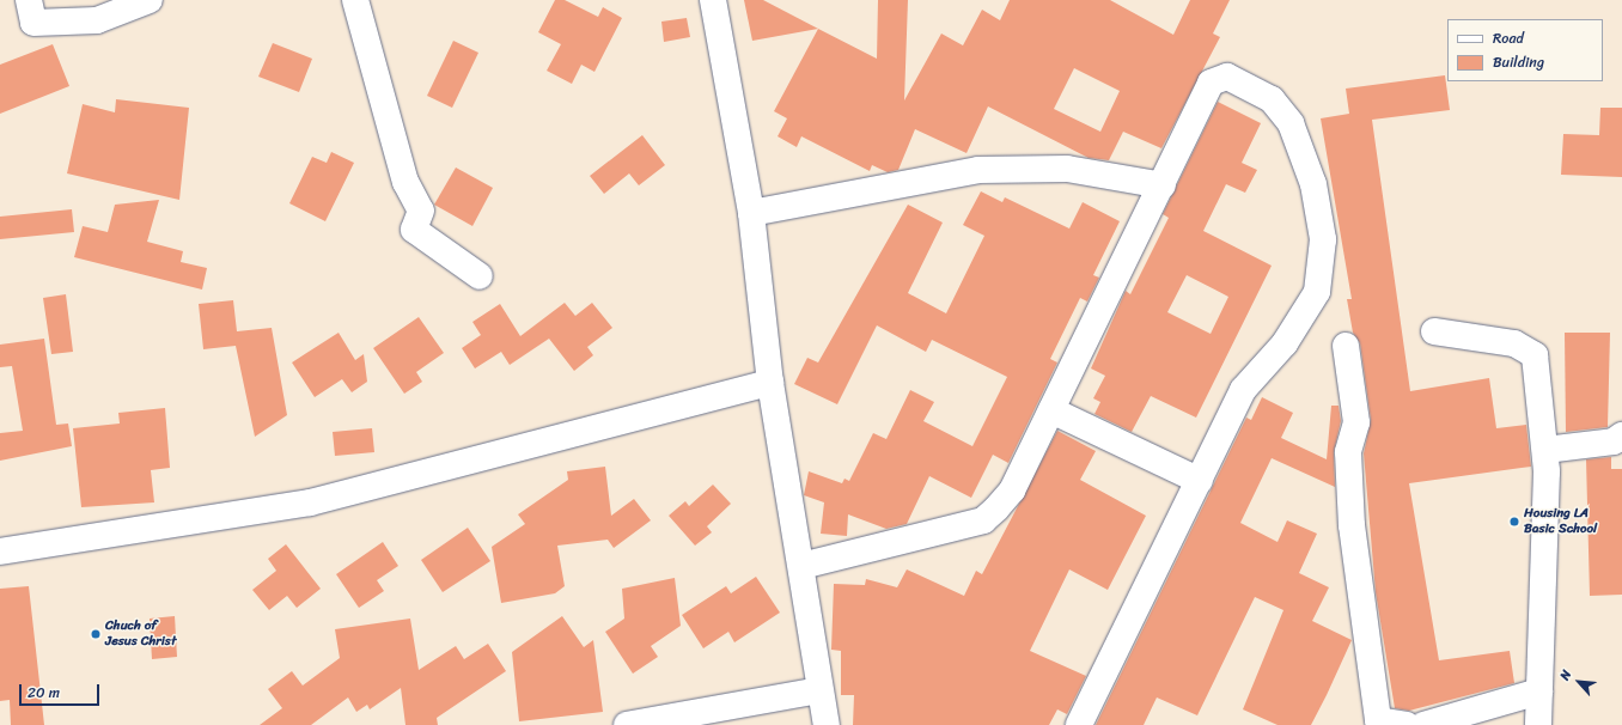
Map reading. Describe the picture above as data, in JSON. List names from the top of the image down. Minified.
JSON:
{"places":["Housing LA Basic School","Chuch of Jesus Christ"],"legend":["Road","Building"],"scale_bar":"20 m","north":"top left"}
